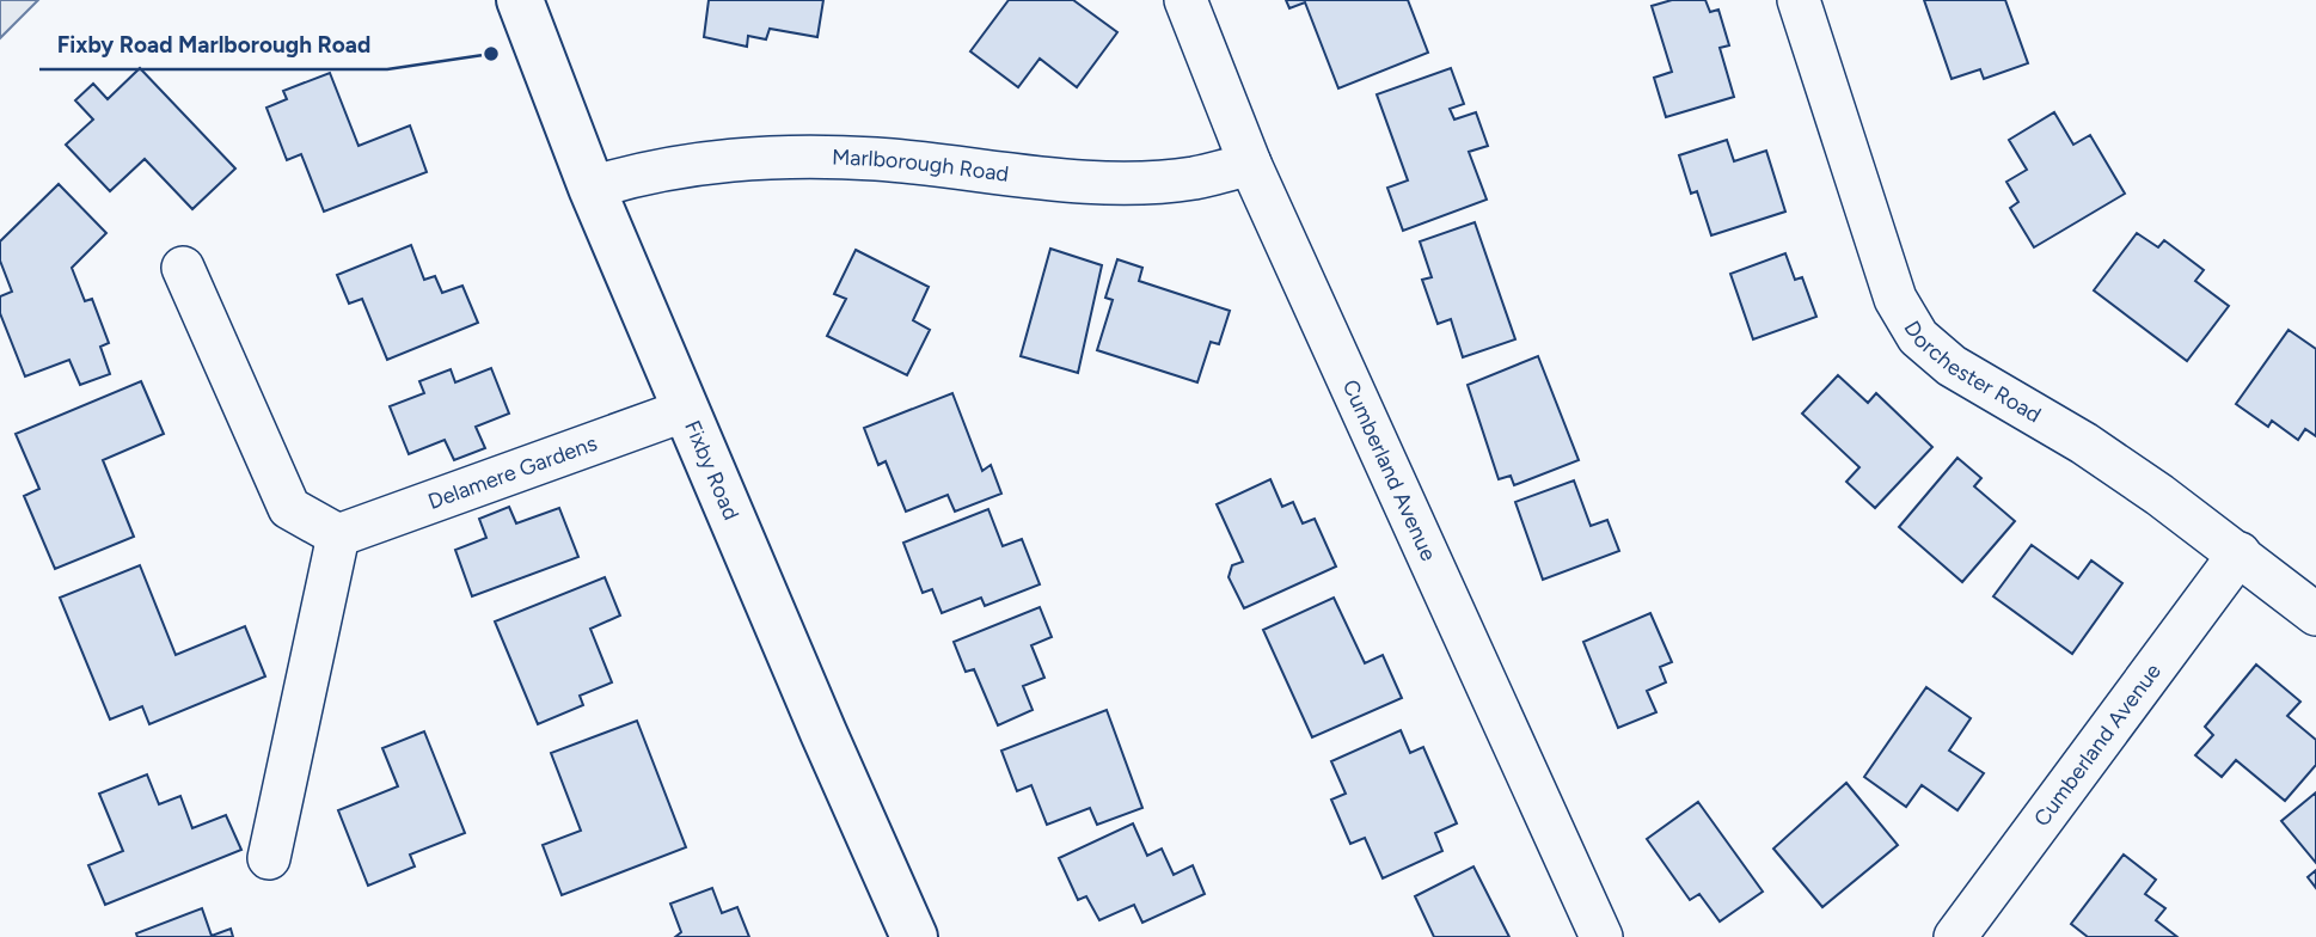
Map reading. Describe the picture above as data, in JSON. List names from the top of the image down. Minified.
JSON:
{"streets":{"main road":["Fixby Road"],"street":["Marlborough Road","Dorchester Road","Cumberland Avenue","Delamere Gardens"]},"crossings":[["Marlborough Road","Cumberland Avenue"],["Marlborough Road","Fixby Road"],["Dorchester Road","Cumberland Avenue"],["Fixby Road","Delamere Gardens"]],"places":["Fixby Road Marlborough Road"]}
